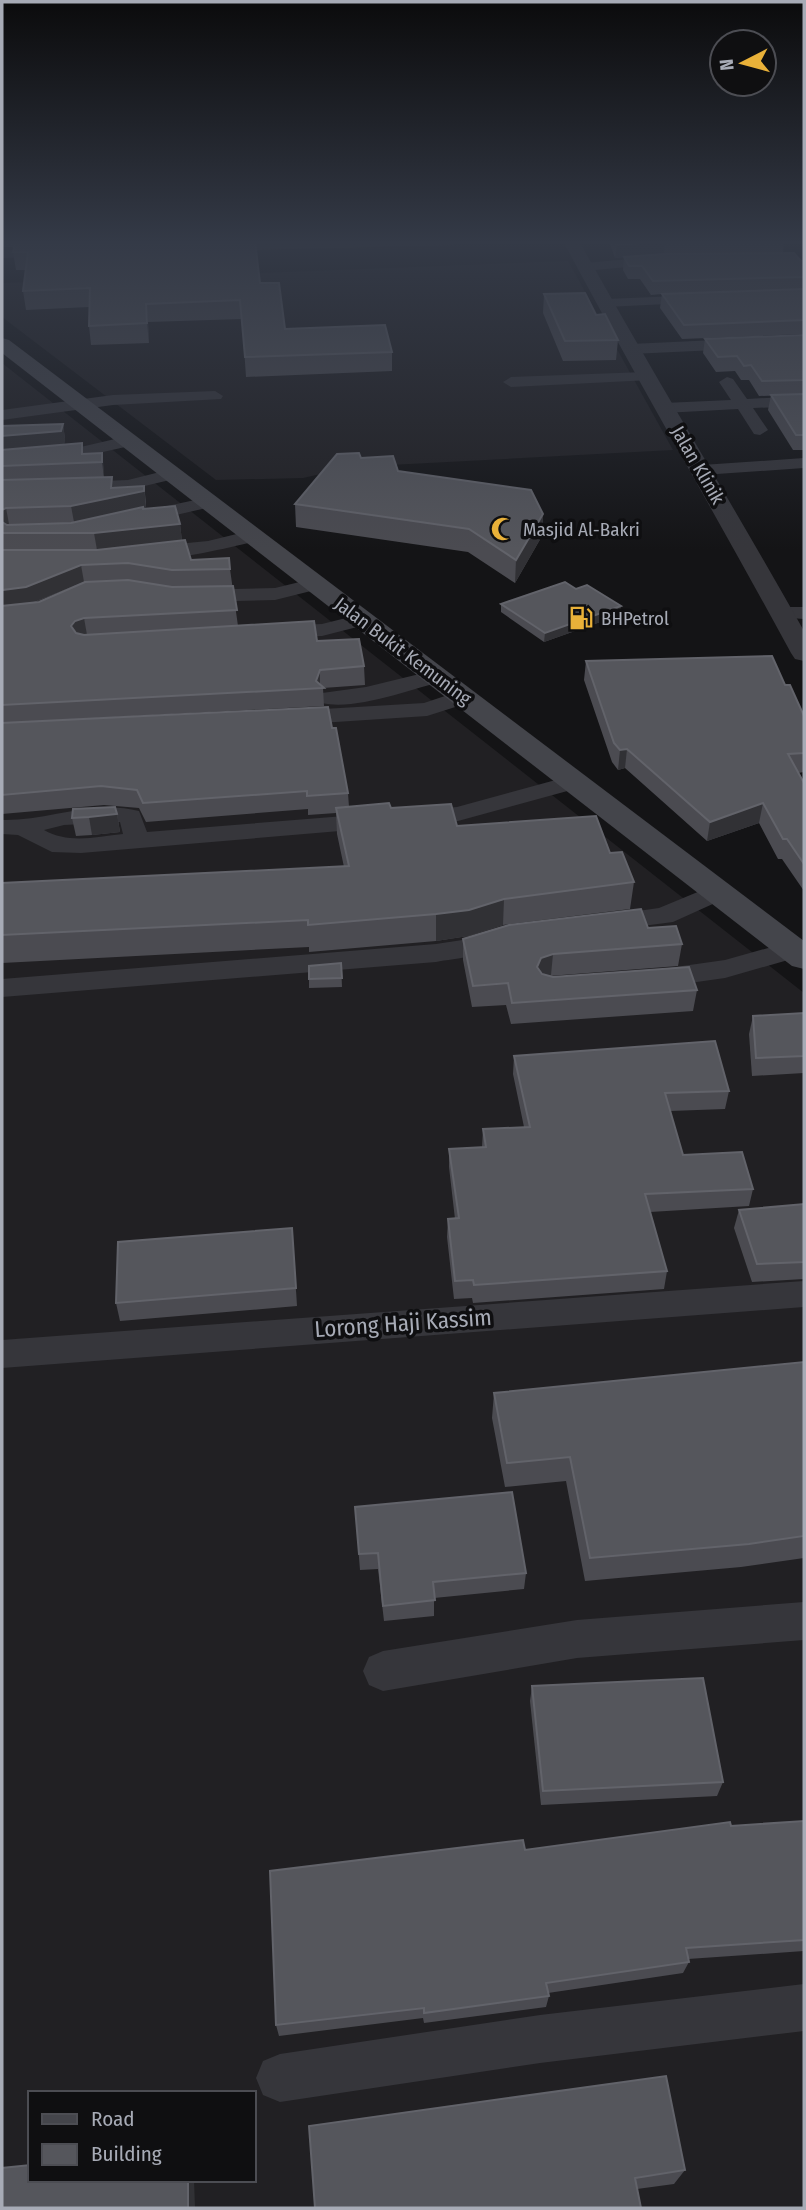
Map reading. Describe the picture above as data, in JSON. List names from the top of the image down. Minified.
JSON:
{"streets":{"main road":["Jalan Bukit Kemuning"],"street":["Jalan Klinik","Lorong Haji Kassim"]},"places":{"mosque":["Masjid Al-Bakri"],"fuel station":["BHPetrol"]},"legend":["Road","Building"],"north":"left"}
